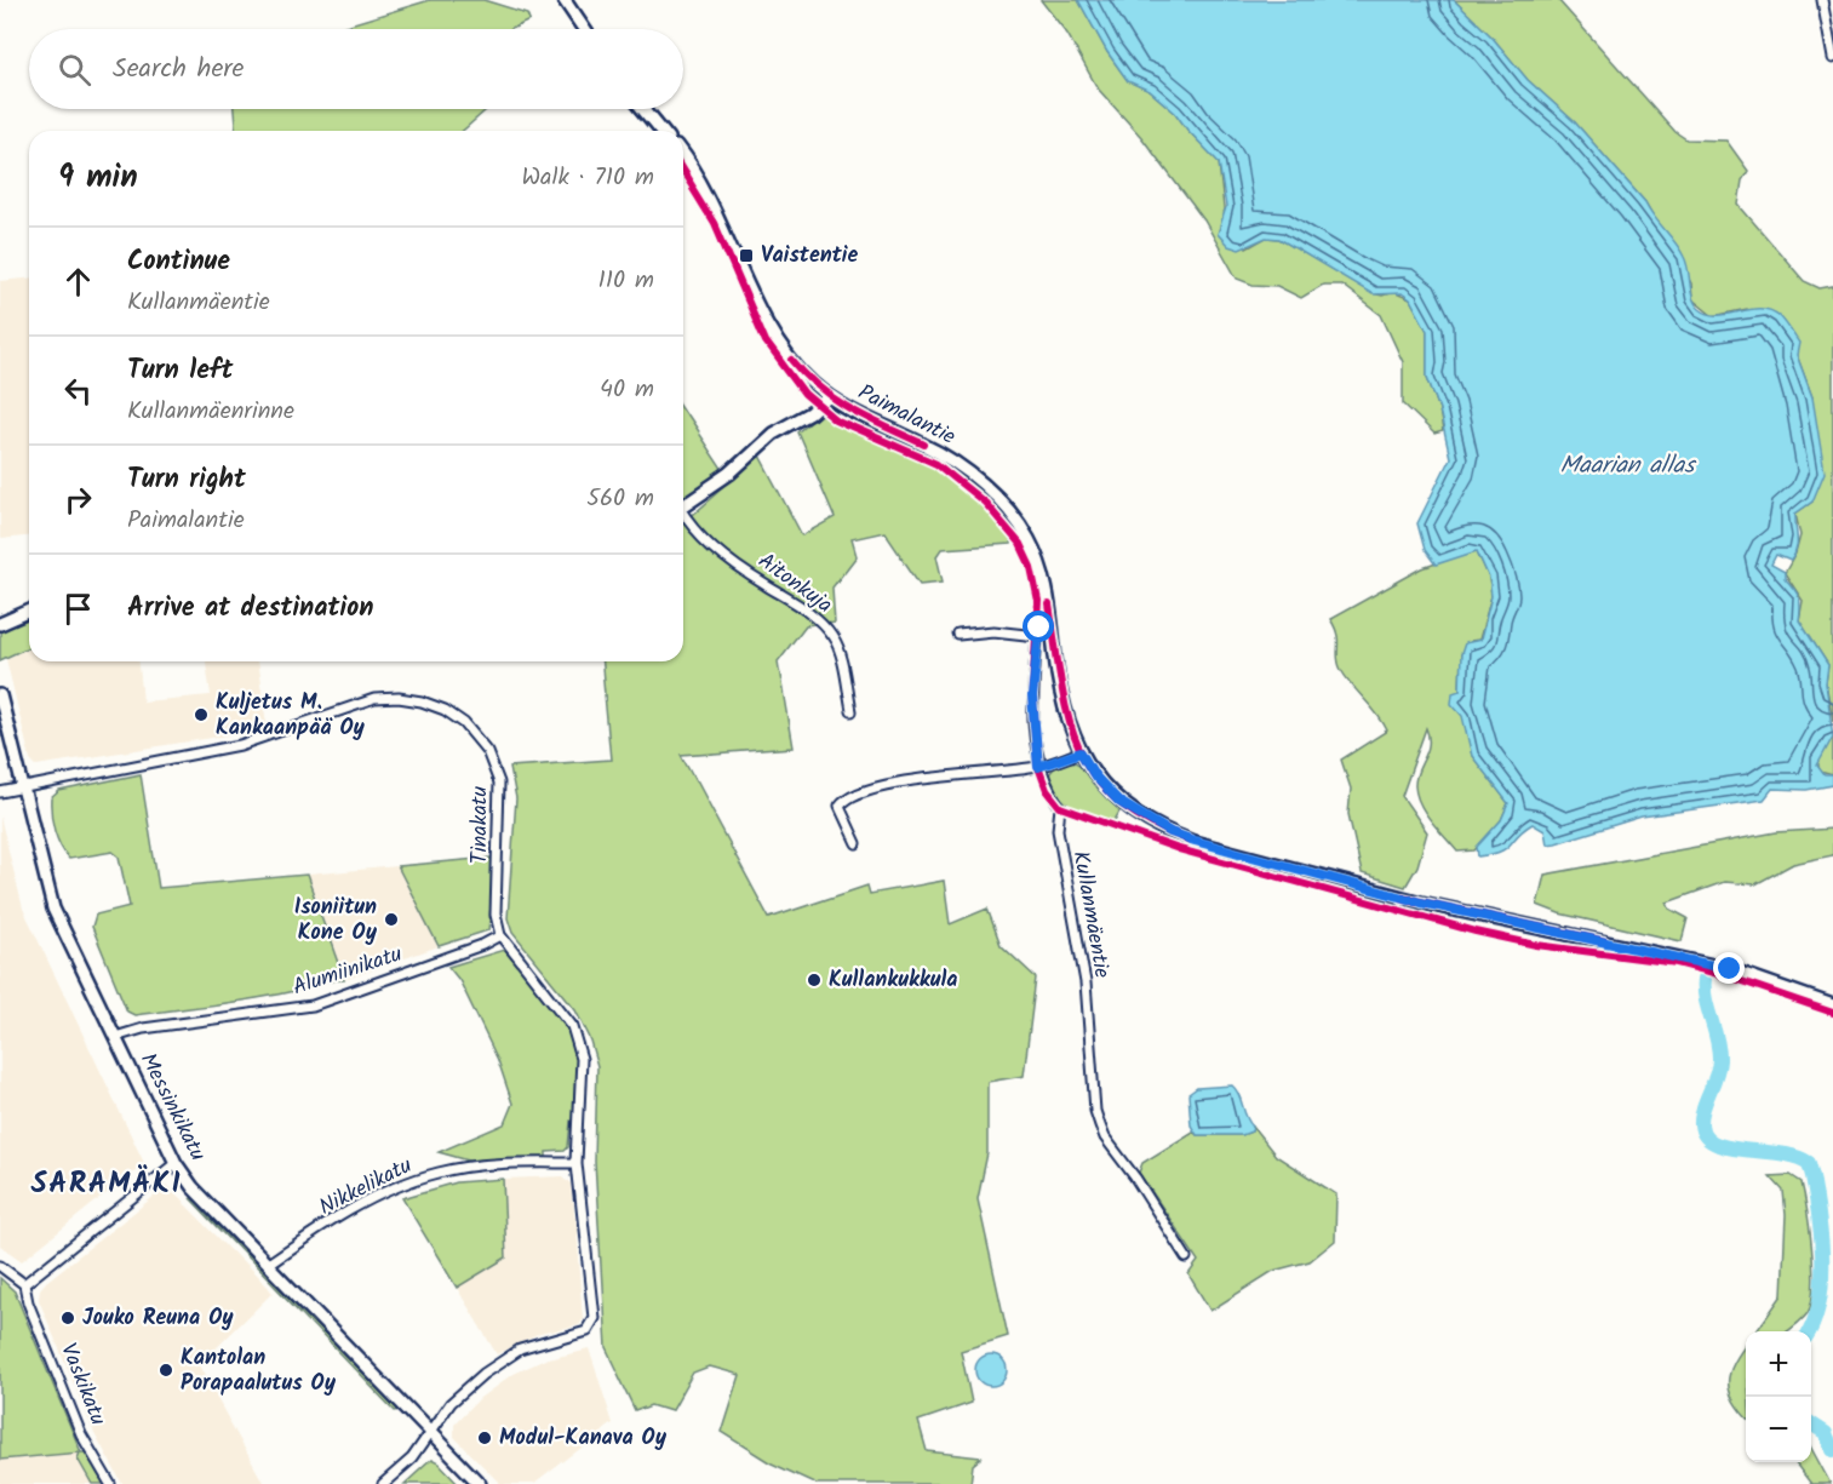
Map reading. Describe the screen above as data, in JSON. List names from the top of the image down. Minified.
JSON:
{"streets":{"street":["Paimalantie","Aitonkuja","Tinakatu","Kullanmäentie","Alumiinikatu","Messinkikatu","Nikkelikatu","Vaskikatu"]},"crossings":[["Tinakatu","Alumiinikatu"],["Tinakatu","Messinkikatu"],["Alumiinikatu","Messinkikatu"],["Messinkikatu","Nikkelikatu"]],"districts":["SARAMÄKI"],"water":["Maarian allas"],"places":{"transit":["Vaistentie"],"other":["Kuljetus M. Kankaanpää Oy","Isoniitun Kone Oy","Kullankukkula","Jouko Reuna Oy","Kantolan Porapaalutus Oy","Modul-Kanava Oy"]},"page":{"search":"Search here","heading":["9 min","Walk · 710 m"],"list":[["Continue","Kullanmäentie","110 m"],["Turn left","Kullanmäenrinne","40 m"],["Turn right","Paimalantie","560 m"],"Arrive at destination"],"map_buttons":["+","−"]}}
